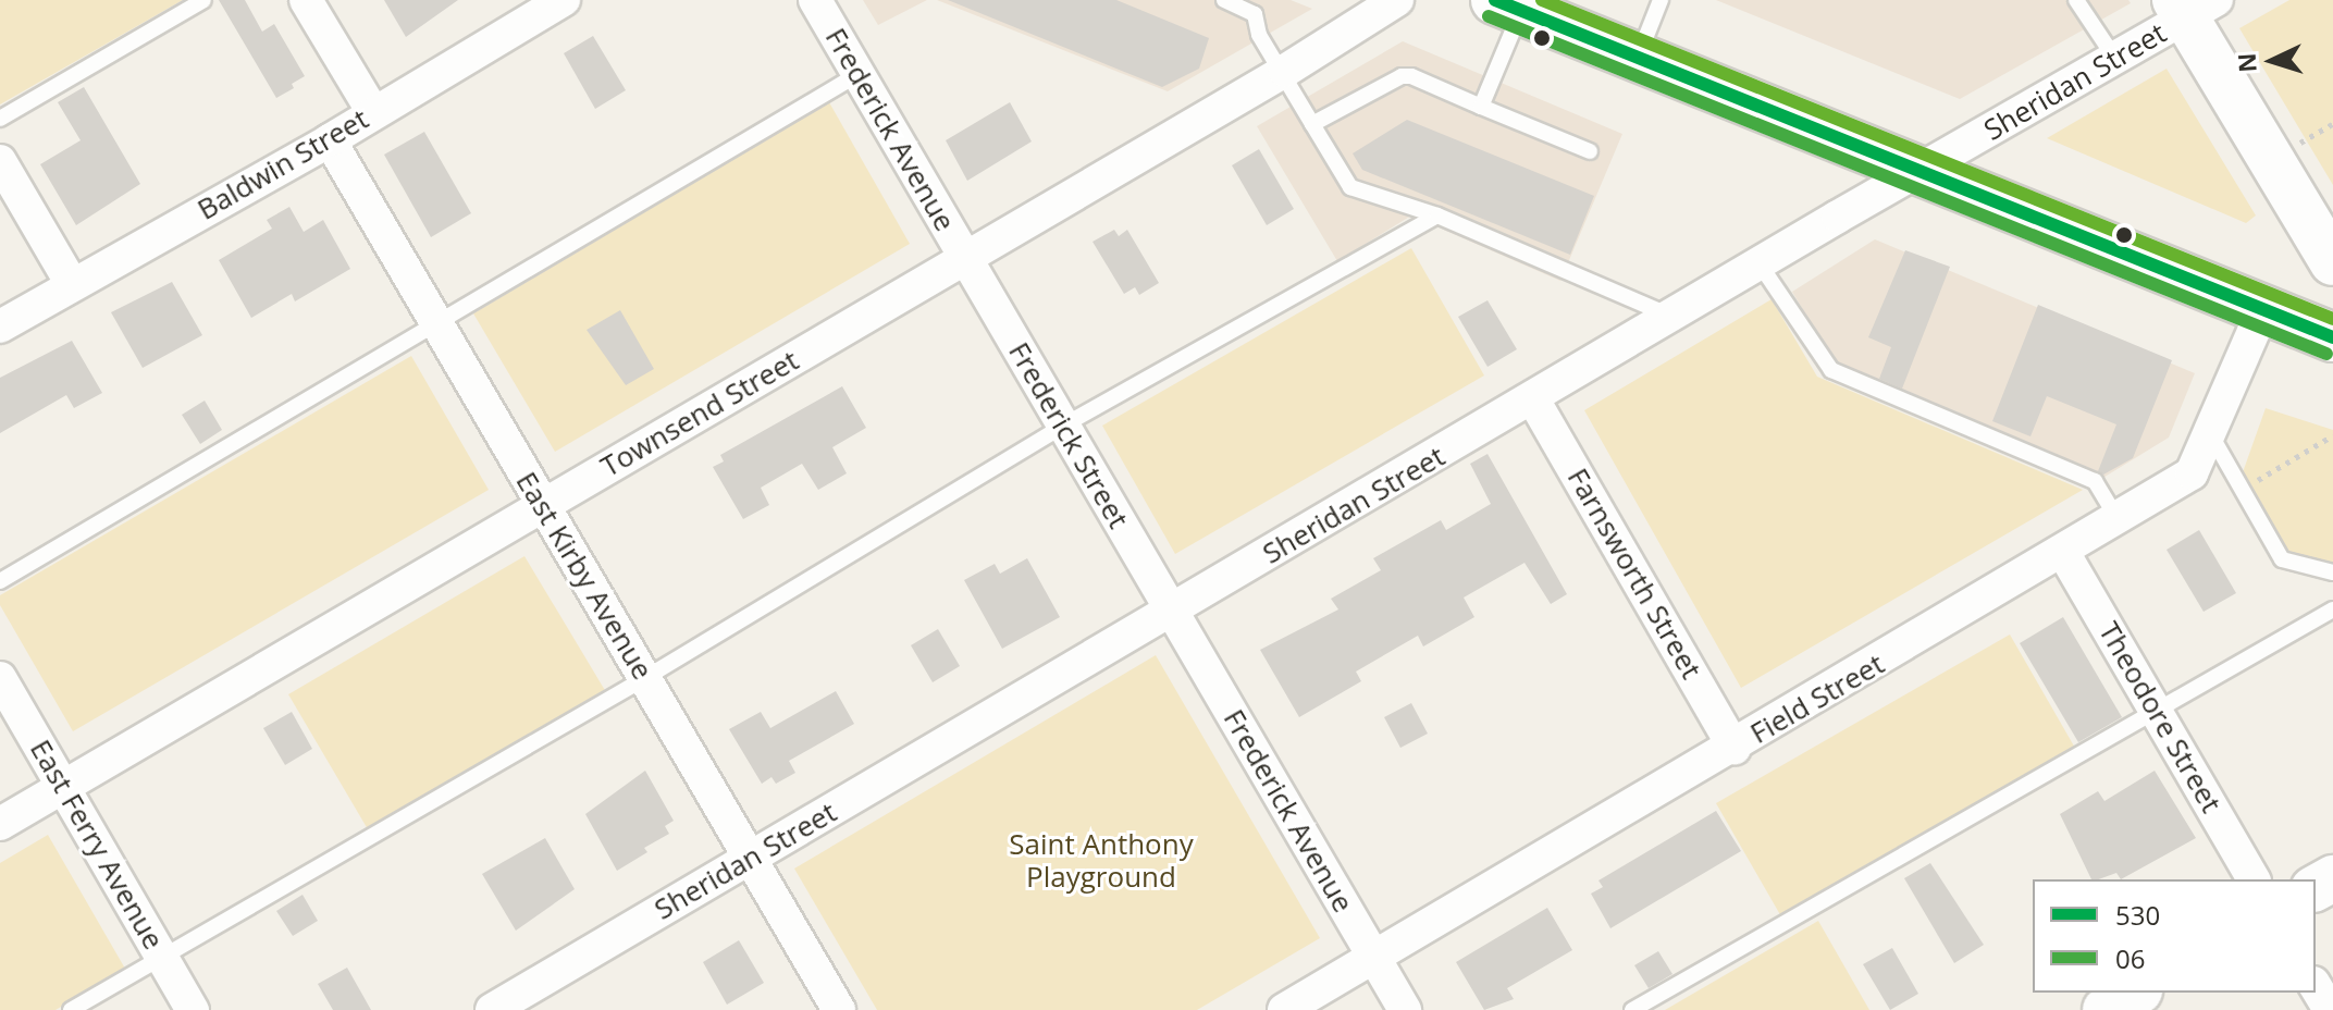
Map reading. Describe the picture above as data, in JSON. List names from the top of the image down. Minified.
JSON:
{"streets":{"street":["Sheridan Street","Frederick Avenue","Baldwin Street","Townsend Street","Frederick Street","Farnsworth Street","East Kirby Avenue","Field Street","Theodore Street","East Ferry Avenue"]},"crossings":[["Sheridan Street","Frederick Avenue"],["Sheridan Street","Frederick Street"],["Sheridan Street","Farnsworth Street"],["Sheridan Street","East Kirby Avenue"],["Frederick Avenue","Townsend Street"],["Frederick Avenue","Frederick Street"],["Frederick Avenue","Field Street"],["Baldwin Street","East Kirby Avenue"],["Townsend Street","Frederick Street"],["Townsend Street","East Kirby Avenue"],["Townsend Street","East Ferry Avenue"],["Farnsworth Street","Field Street"],["Field Street","Theodore Street"]],"parks":["Saint Anthony Playground"],"lines":["transit line 530","transit line 06"],"legend":["530","06"],"north":"left"}
